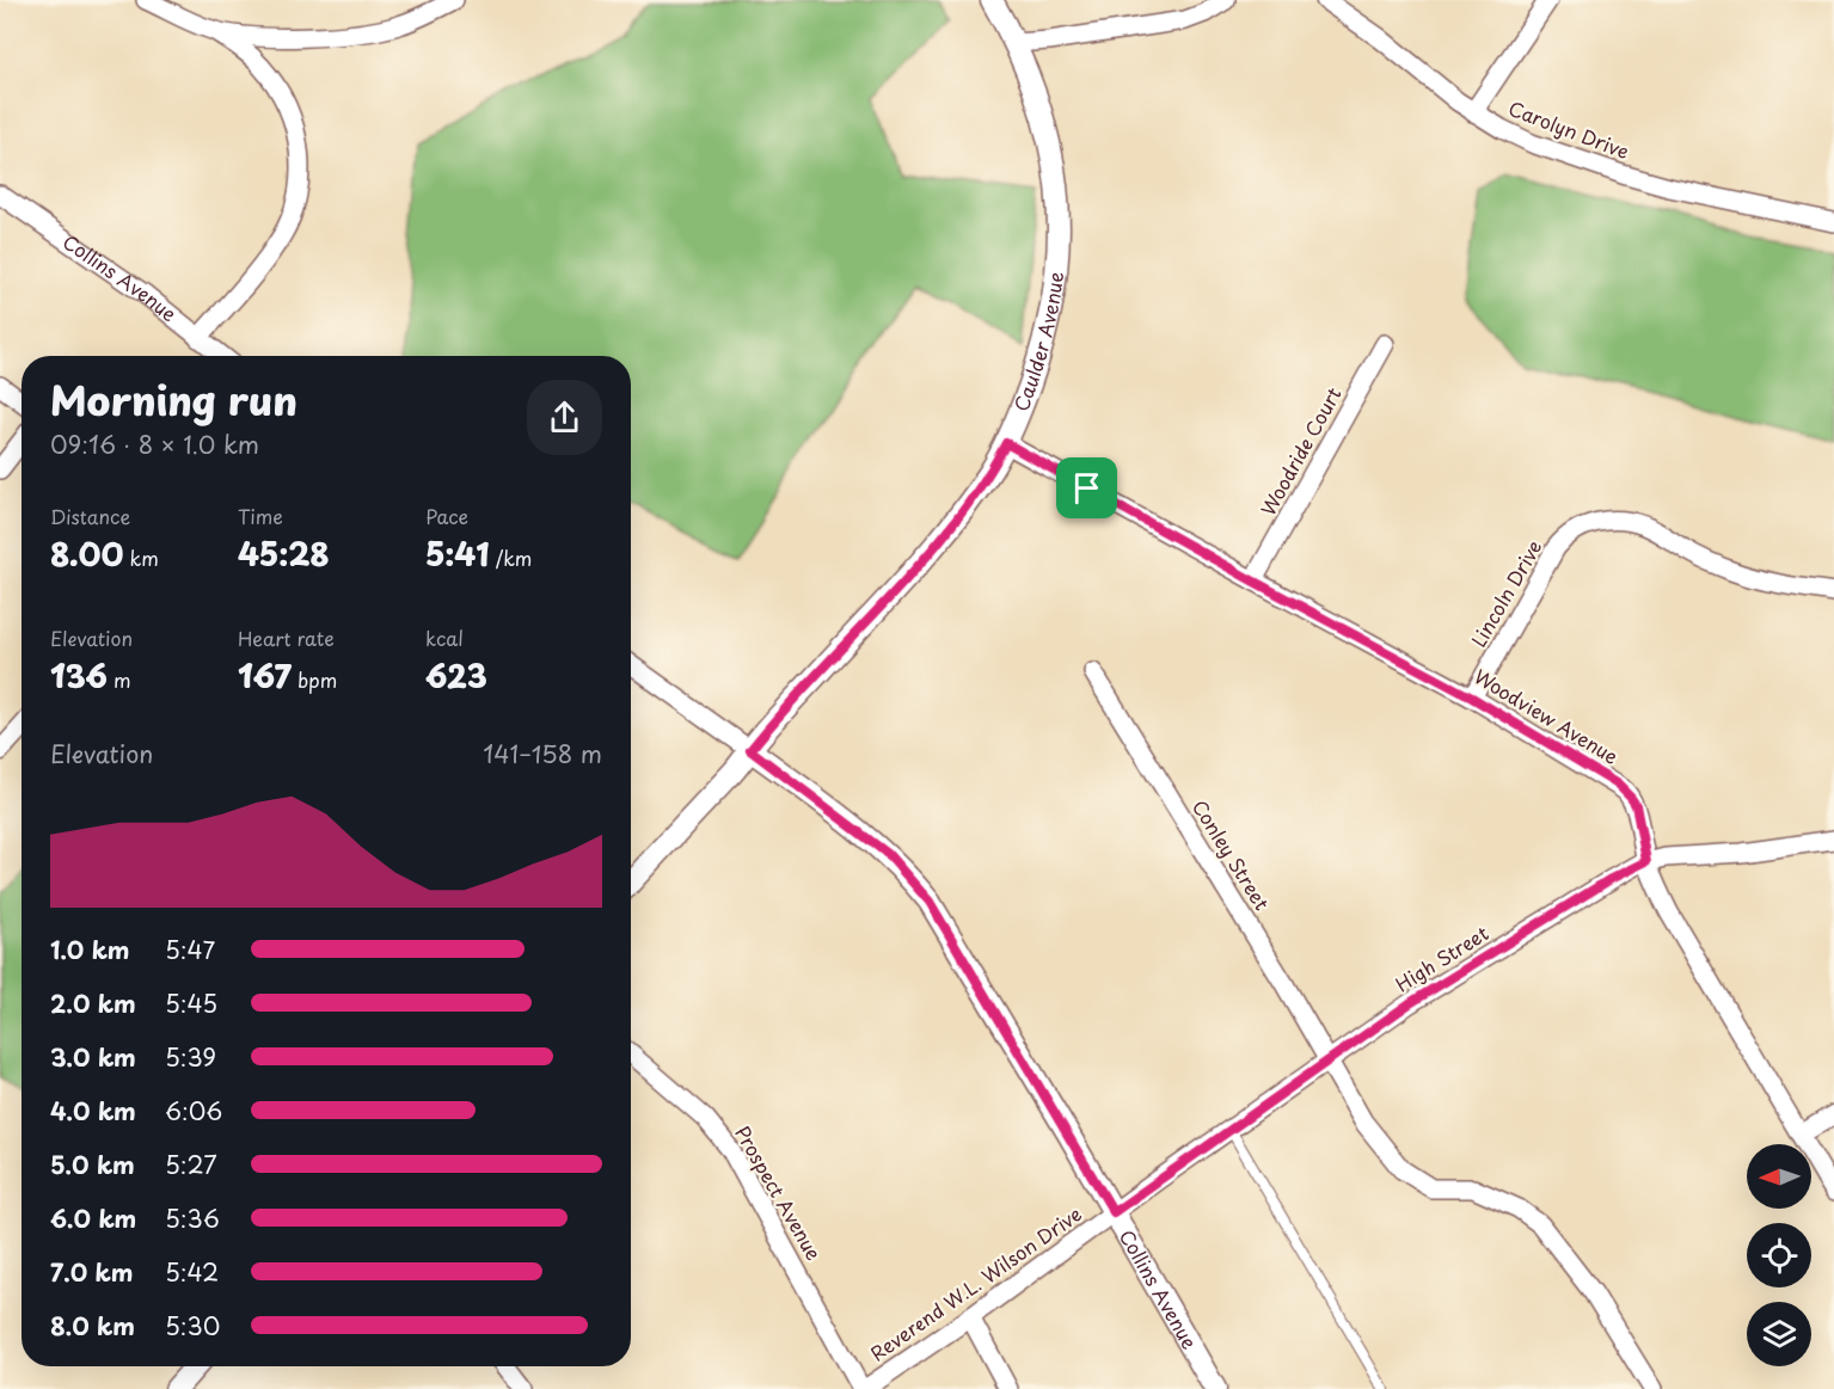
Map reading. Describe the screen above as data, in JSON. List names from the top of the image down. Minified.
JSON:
{"streets":{"street":["Carolyn Drive","Collins Avenue","Caulder Avenue","Woodride Court","Lincoln Drive","Woodview Avenue","Conley Street","High Street","Prospect Avenue","Reverend W.L. Wilson Drive"]},"crossings":[["Collins Avenue","Caulder Avenue"],["Collins Avenue","High Street"],["Collins Avenue","Reverend W.L. Wilson Drive"],["Caulder Avenue","Woodview Avenue"],["Woodride Court","Woodview Avenue"],["Lincoln Drive","Woodview Avenue"],["Woodview Avenue","High Street"],["Conley Street","High Street"],["High Street","Reverend W.L. Wilson Drive"],["Prospect Avenue","Reverend W.L. Wilson Drive"]],"north":"left","page":{"heading":["Morning run","09:16 · 8 × 1.0 km"],"stats":[["Distance","8.00 km"],["Time","45:28"],["Pace","5:41 /km"],["Elevation","136 m"],["Heart rate","167 bpm"],["kcal","623"]],"chart":["Elevation","141–158 m"],"list":[{"name":"1.0 km","note":"5:47"},{"name":"2.0 km","note":"5:45"},{"name":"3.0 km","note":"5:39"},{"name":"4.0 km","note":"6:06"},{"name":"5.0 km","note":"5:27"},{"name":"6.0 km","note":"5:36"},{"name":"7.0 km","note":"5:42"},{"name":"8.0 km","note":"5:30"}]}}
